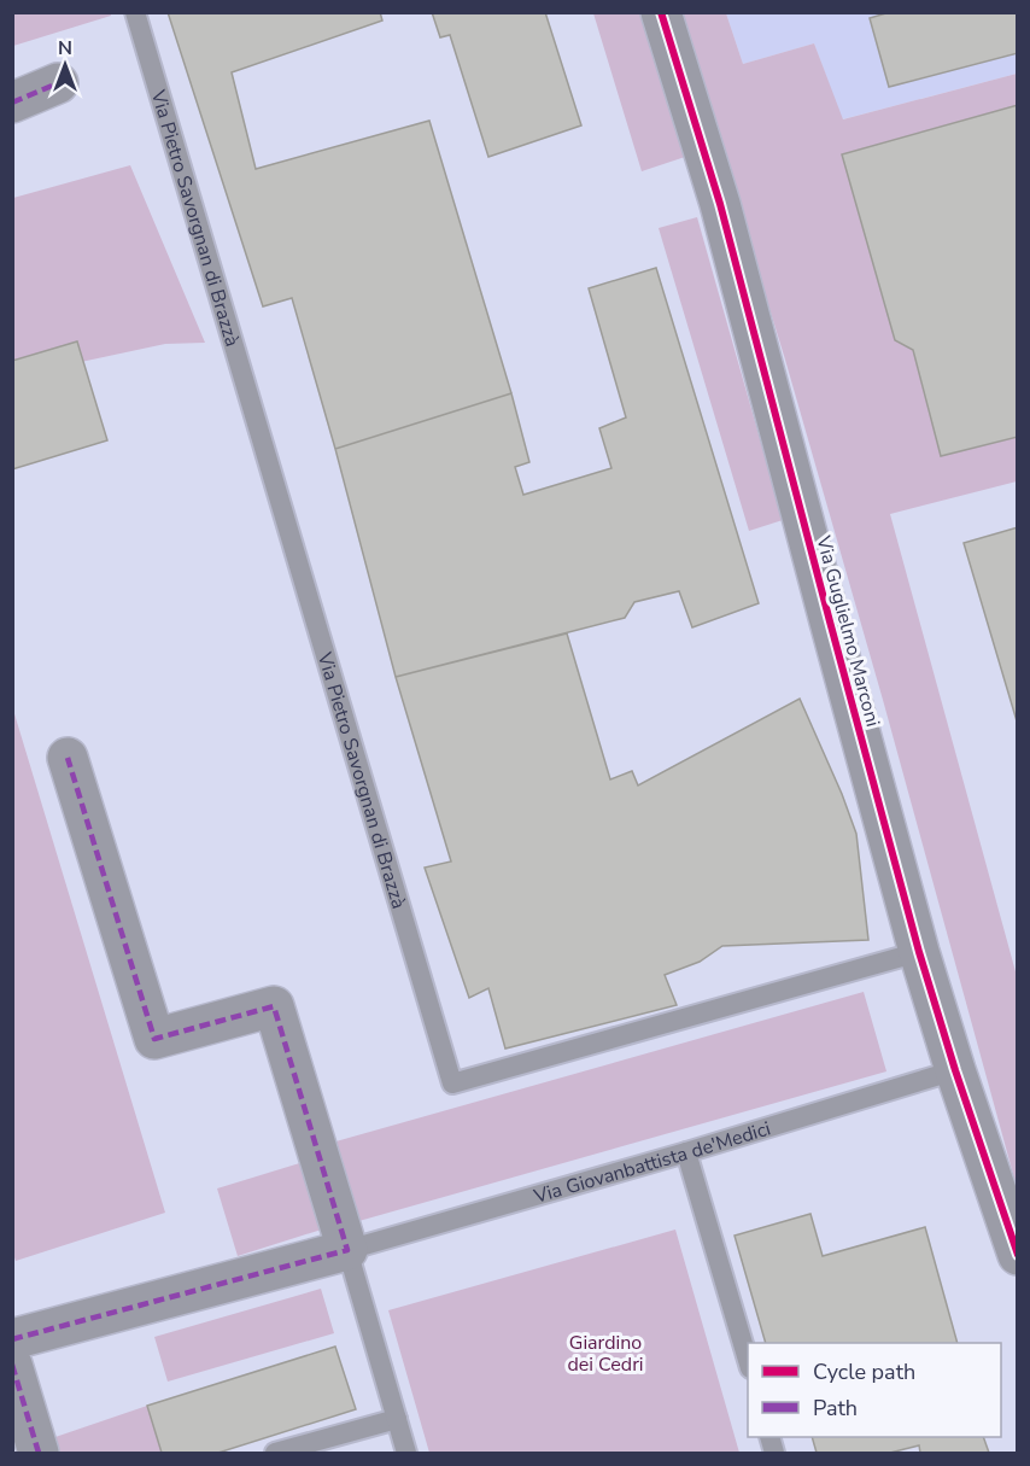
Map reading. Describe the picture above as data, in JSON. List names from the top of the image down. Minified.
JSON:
{"streets":{"street":["Via Guglielmo Marconi"],"lane":["Via Pietro Savorgnan di Brazzà","Via Giovanbattista de'Medici"]},"crossings":[["Via Pietro Savorgnan di Brazzà","Via Guglielmo Marconi"],["Via Guglielmo Marconi","Via Giovanbattista de'Medici"]],"parks":["Giardino dei Cedri"],"legend":["Cycle path","Path"],"north":"top"}
